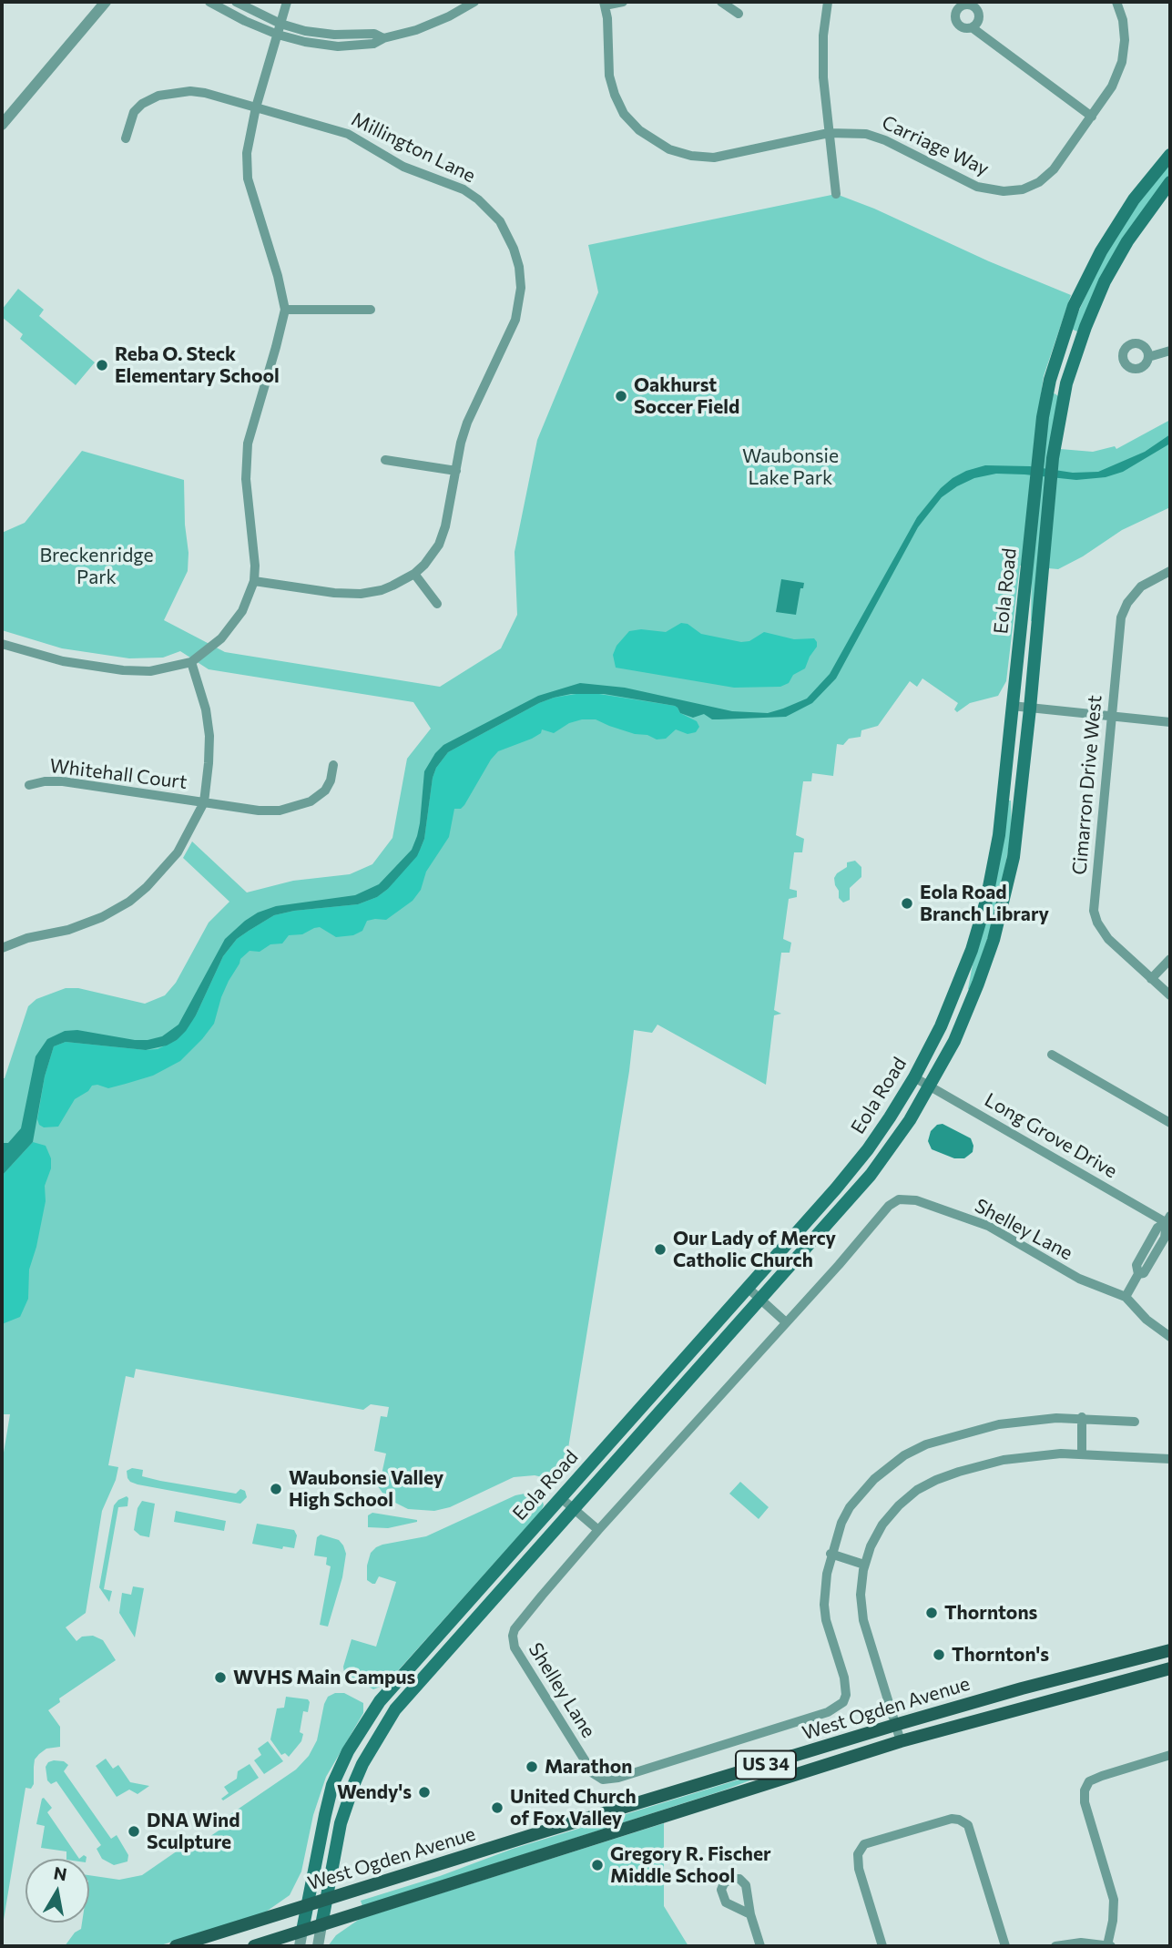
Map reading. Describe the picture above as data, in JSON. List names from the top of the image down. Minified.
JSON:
{"streets":{"main road":["Eola Road","West Ogden Avenue","US 34"],"street":["Carriage Way","Millington Lane","Whitehall Court","Cimarron Drive West","Long Grove Drive","Shelley Lane"]},"crossings":[["Eola Road","Long Grove Drive"],["Eola Road","West Ogden Avenue"]],"parks":["Waubonsie Lake Park","Breckenridge Park"],"places":["Reba O. Steck Elementary School","Oakhurst Soccer Field","Eola Road Branch Library","Our Lady of Mercy Catholic Church","Waubonsie Valley High School","Thorntons","Thornton's","WVHS Main Campus","Marathon","Wendy's","United Church of Fox Valley","DNA Wind Sculpture","Gregory R. Fischer Middle School"],"north":"top"}
